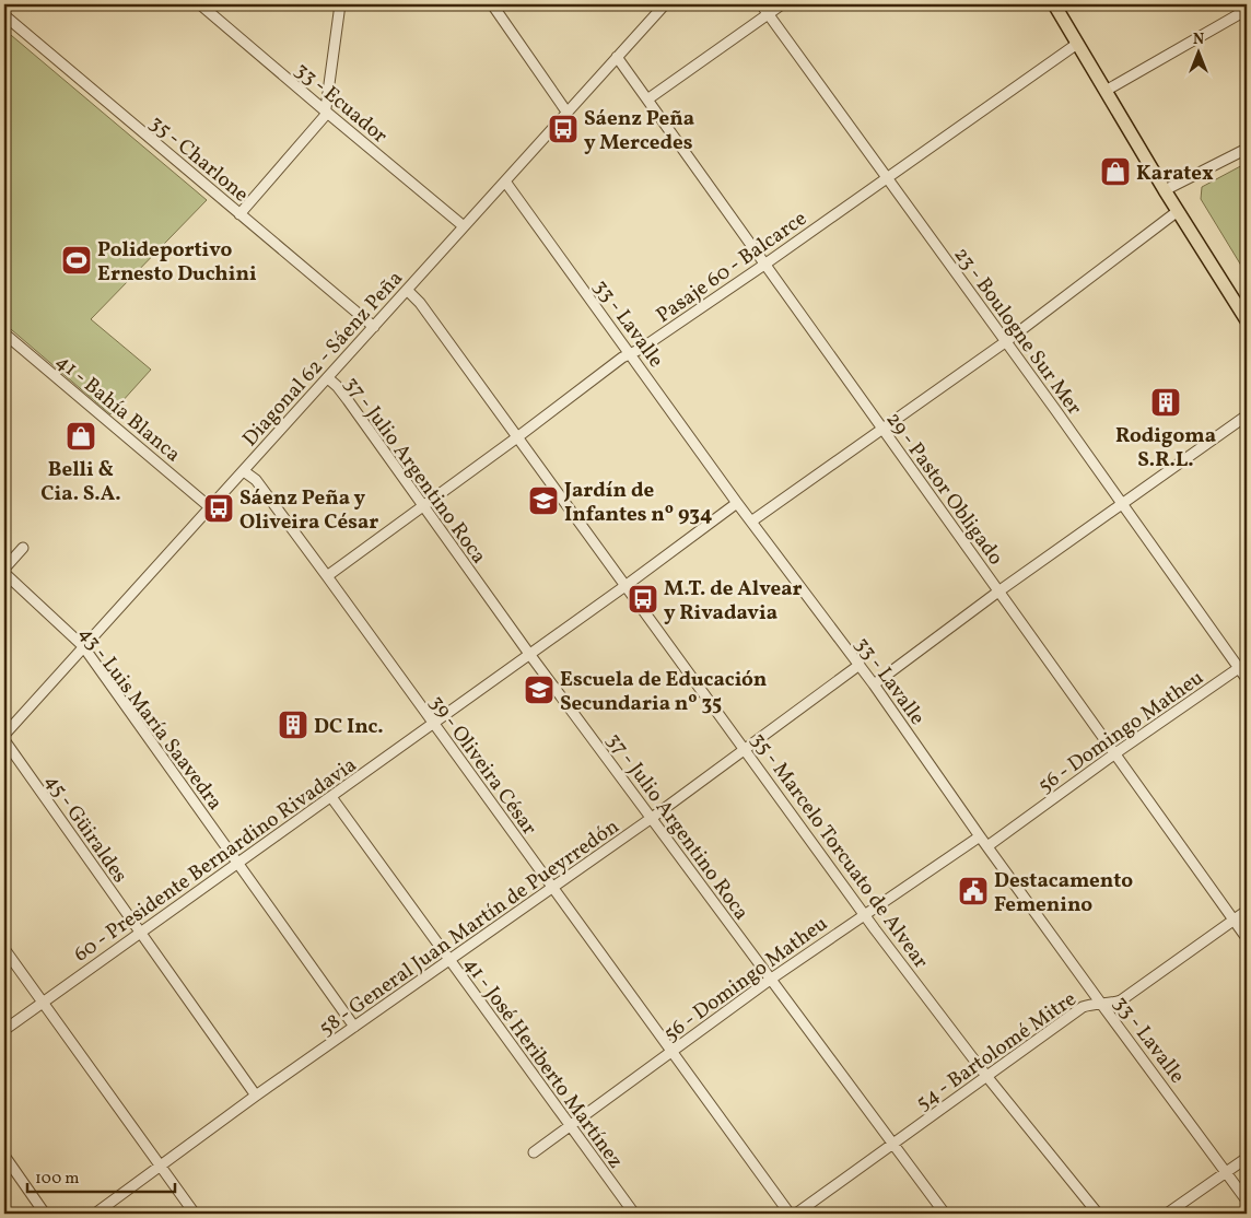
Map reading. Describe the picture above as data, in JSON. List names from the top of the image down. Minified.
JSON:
{"streets":{"street":["33 - Ecuador","35 - Charlone","Pasaje 60 - Balcarce","33 - Lavalle","23 - Boulogne Sur Mer","Diagonal 62 - Sáenz Peña","41 - Bahía Blanca","37 - Julio Argentino Roca","29 - Pastor Obligado","43 - Luis María Saavedra","56 - Domingo Matheu","39 - Oliveira César","45 - Güiraldes","35 - Marcelo Torcuato de Alvear","60 - Presidente Bernardino Rivadavia","58 - General Juan Martín de Pueyrredón","54 - Bartolomé Mitre","41 - José Heriberto Martínez"]},"crossings":[["33 - Ecuador","Diagonal 62 - Sáenz Peña"],["35 - Charlone","Diagonal 62 - Sáenz Peña"],["Pasaje 60 - Balcarce","33 - Lavalle"],["Pasaje 60 - Balcarce","23 - Boulogne Sur Mer"],["Pasaje 60 - Balcarce","37 - Julio Argentino Roca"],["Pasaje 60 - Balcarce","29 - Pastor Obligado"],["Pasaje 60 - Balcarce","39 - Oliveira César"],["Pasaje 60 - Balcarce","35 - Marcelo Torcuato de Alvear"],["33 - Lavalle","Diagonal 62 - Sáenz Peña"],["33 - Lavalle","56 - Domingo Matheu"],["33 - Lavalle","60 - Presidente Bernardino Rivadavia"],["33 - Lavalle","58 - General Juan Martín de Pueyrredón"],["33 - Lavalle","54 - Bartolomé Mitre"],["23 - Boulogne Sur Mer","56 - Domingo Matheu"],["Diagonal 62 - Sáenz Peña","41 - Bahía Blanca"],["Diagonal 62 - Sáenz Peña","37 - Julio Argentino Roca"],["Diagonal 62 - Sáenz Peña","29 - Pastor Obligado"],["Diagonal 62 - Sáenz Peña","43 - Luis María Saavedra"],["Diagonal 62 - Sáenz Peña","39 - Oliveira César"],["Diagonal 62 - Sáenz Peña","35 - Marcelo Torcuato de Alvear"],["37 - Julio Argentino Roca","56 - Domingo Matheu"],["37 - Julio Argentino Roca","60 - Presidente Bernardino Rivadavia"],["37 - Julio Argentino Roca","58 - General Juan Martín de Pueyrredón"],["37 - Julio Argentino Roca","54 - Bartolomé Mitre"],["29 - Pastor Obligado","56 - Domingo Matheu"],["29 - Pastor Obligado","54 - Bartolomé Mitre"],["43 - Luis María Saavedra","60 - Presidente Bernardino Rivadavia"],["43 - Luis María Saavedra","58 - General Juan Martín de Pueyrredón"],["56 - Domingo Matheu","39 - Oliveira César"],["56 - Domingo Matheu","35 - Marcelo Torcuato de Alvear"],["56 - Domingo Matheu","41 - José Heriberto Martínez"],["39 - Oliveira César","60 - Presidente Bernardino Rivadavia"],["39 - Oliveira César","58 - General Juan Martín de Pueyrredón"],["45 - Güiraldes","60 - Presidente Bernardino Rivadavia"],["45 - Güiraldes","58 - General Juan Martín de Pueyrredón"],["35 - Marcelo Torcuato de Alvear","60 - Presidente Bernardino Rivadavia"],["35 - Marcelo Torcuato de Alvear","58 - General Juan Martín de Pueyrredón"],["35 - Marcelo Torcuato de Alvear","54 - Bartolomé Mitre"],["60 - Presidente Bernardino Rivadavia","41 - José Heriberto Martínez"],["58 - General Juan Martín de Pueyrredón","41 - José Heriberto Martínez"]],"places":{"bus stop":["Sáenz Peña y Mercedes","Sáenz Peña y Oliveira César","M.T. de Alvear y Rivadavia"],"shop":["Karatex","Belli & Cia. S.A."],"sports":["Polideportivo Ernesto Duchini"],"building":["Rodigoma S.R.L.","DC Inc."],"school or university":["Jardín de Infantes nº 934","Escuela de Educación Secundaria nº 35"],"public building":["Destacamento Femenino"]},"scale_bar":"100 m","north":"top"}
